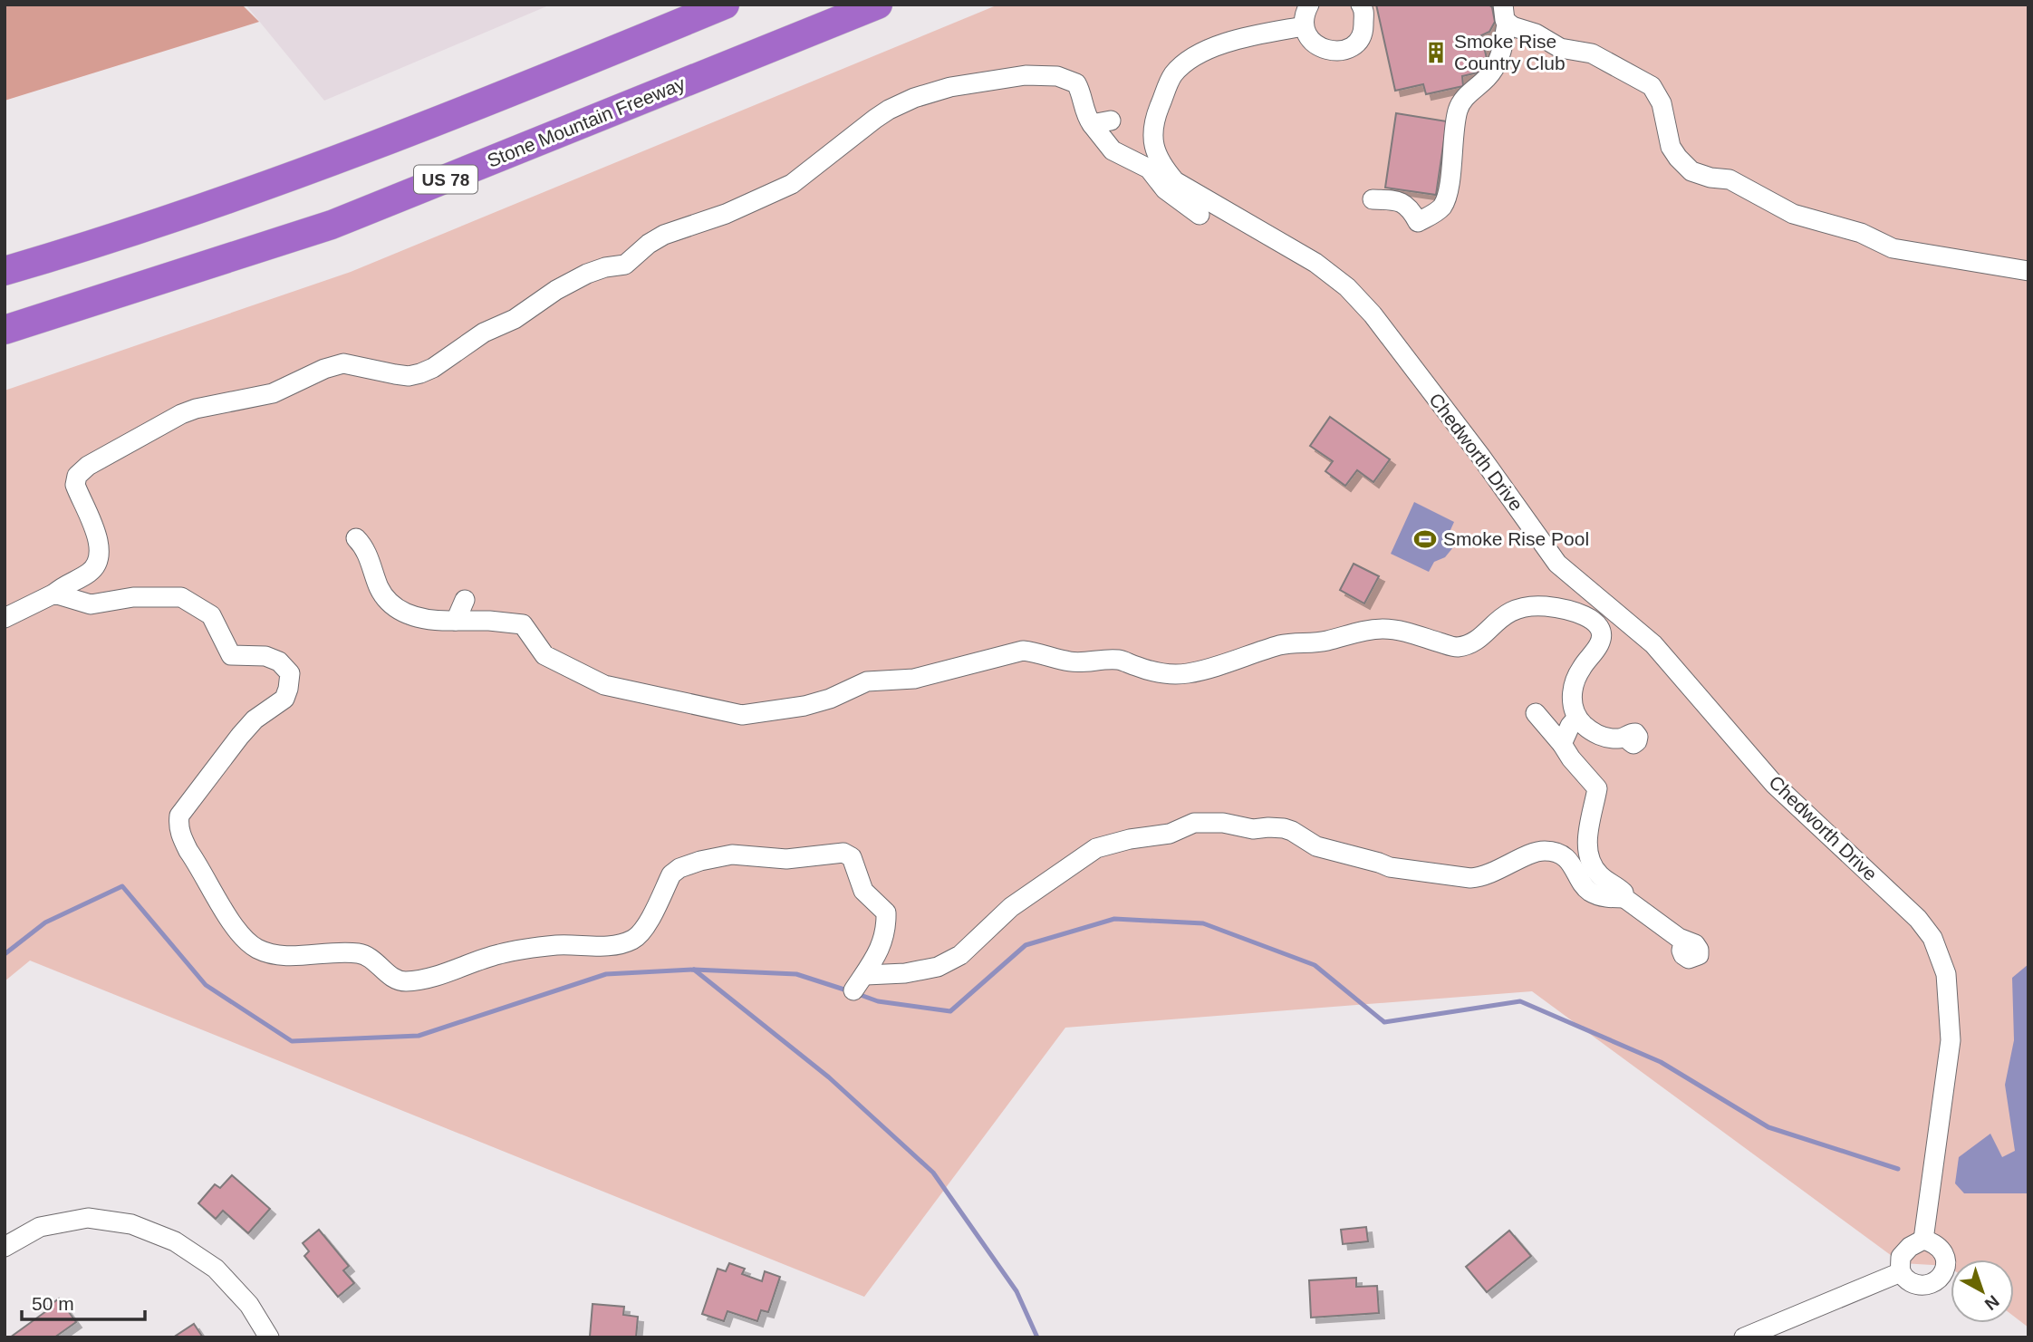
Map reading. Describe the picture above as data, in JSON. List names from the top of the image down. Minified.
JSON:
{"streets":{"highway":["Stone Mountain Freeway","US 78"],"street":["Chedworth Drive"]},"places":{"building":["Smoke Rise Country Club"],"sports":["Smoke Rise Pool"]},"scale_bar":"50 m","north":"bottom right"}
